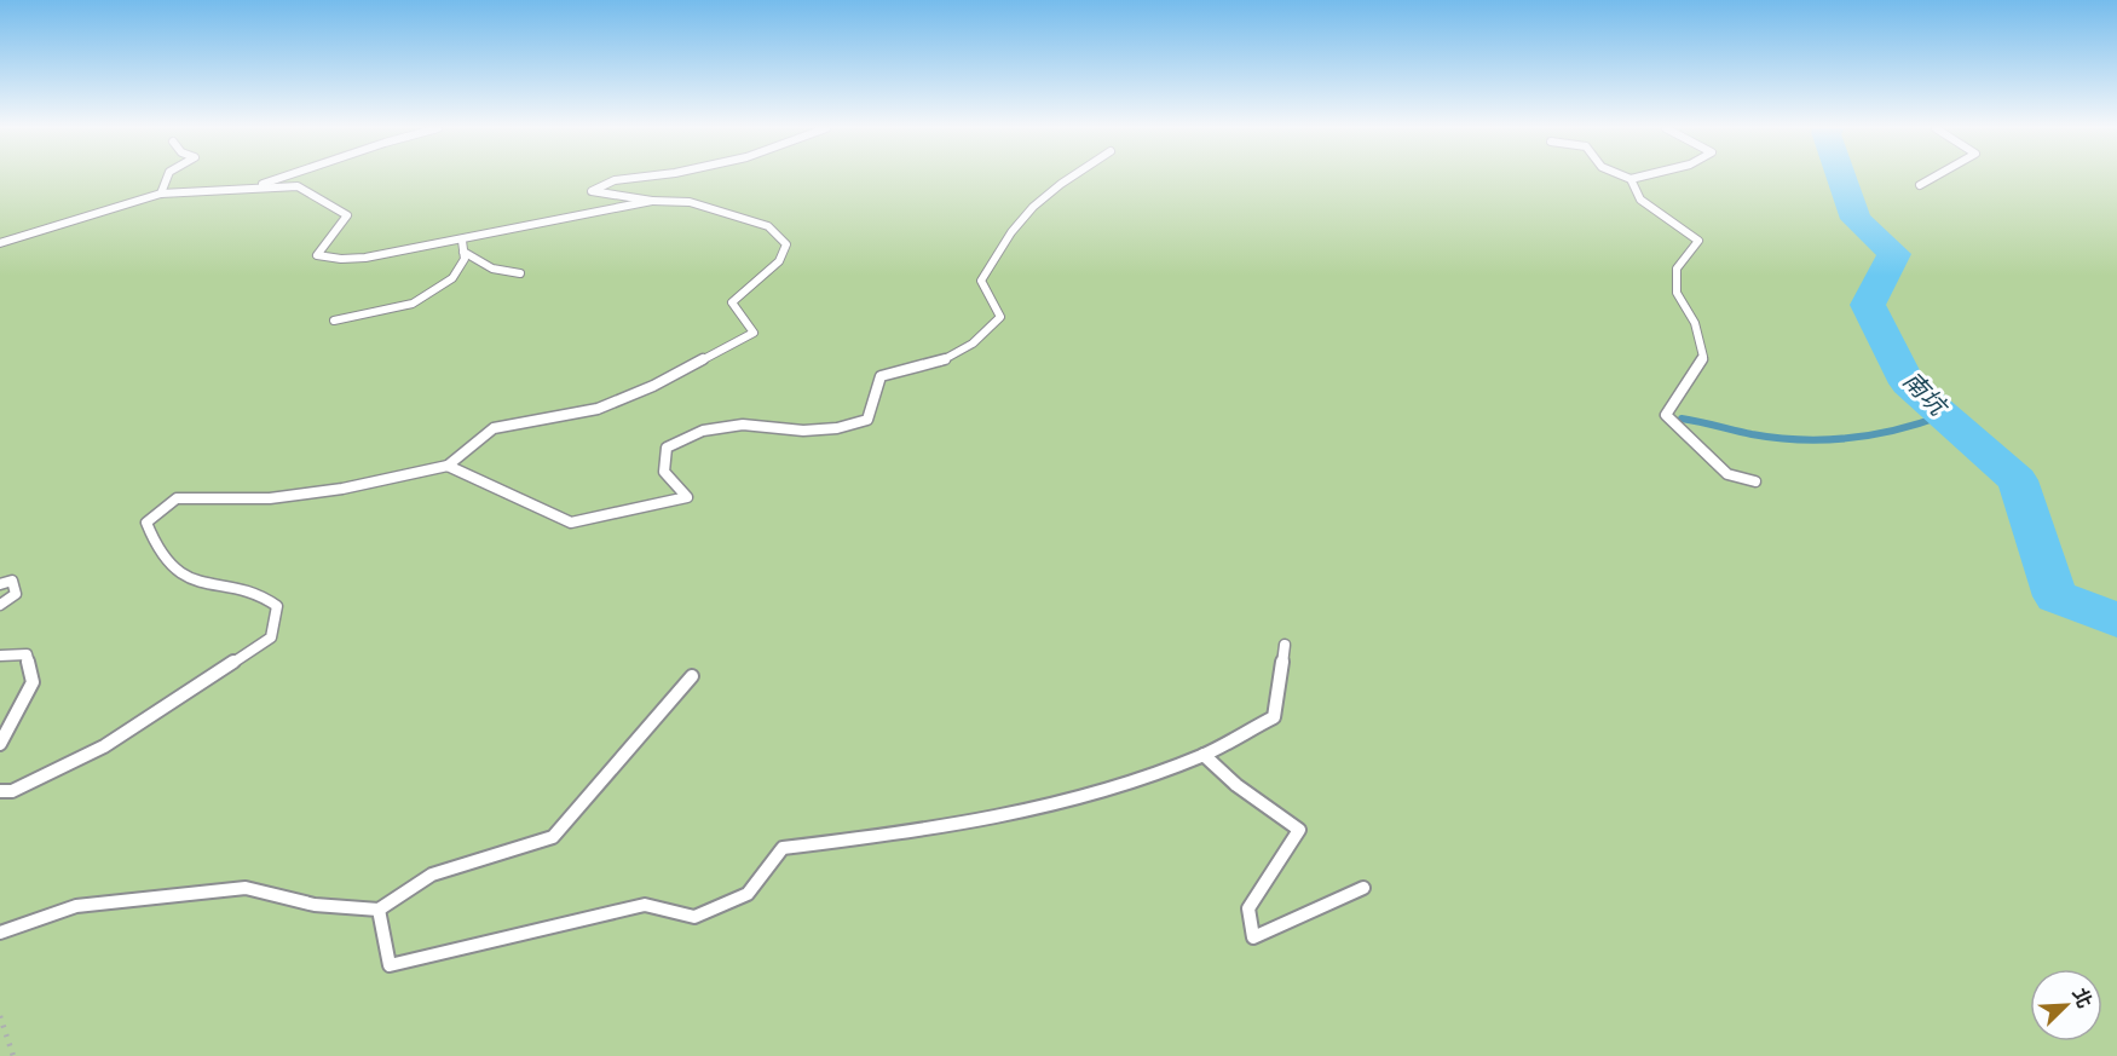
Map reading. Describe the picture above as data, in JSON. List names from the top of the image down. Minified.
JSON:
{"water":["南坑"],"north":"top right"}
